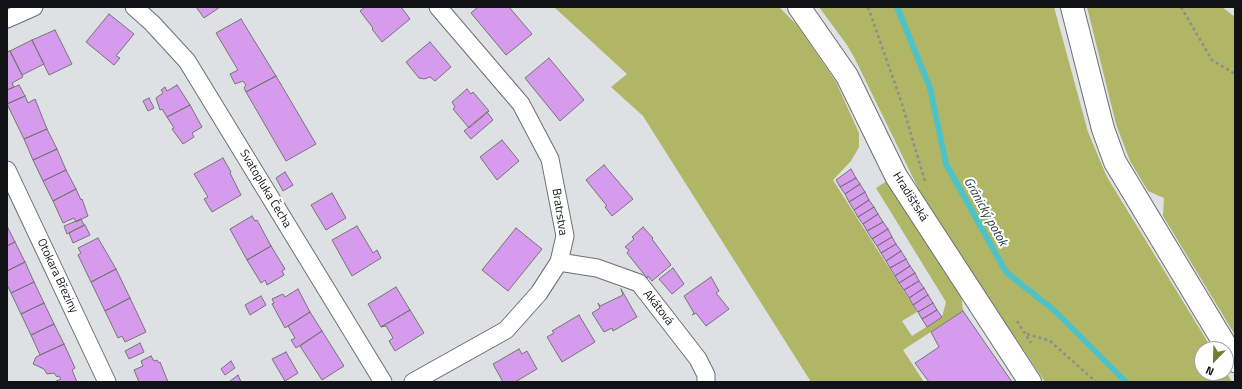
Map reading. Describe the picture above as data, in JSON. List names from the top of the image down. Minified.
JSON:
{"streets":{"street":["Svatopluka Čecha","Hradišťská","Bratrstva","Otokara Březiny","Akátová"]},"crossings":[["Bratrstva","Akátová"]],"water":["Gránický potok"],"north":"bottom left"}
